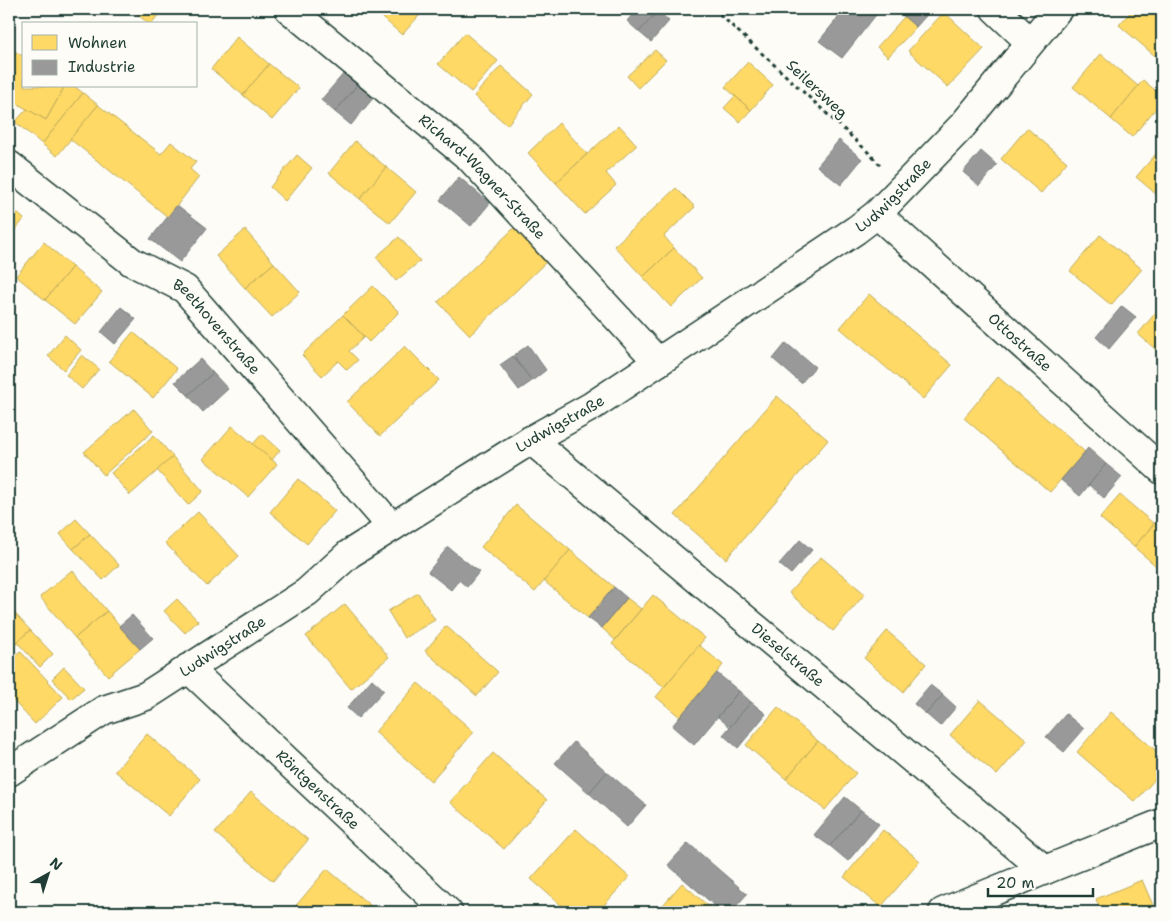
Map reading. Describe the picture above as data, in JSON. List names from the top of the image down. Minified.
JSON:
{"streets":{"street":["Richard-Wagner-Straße","Ludwigstraße","Beethovenstraße","Ottostraße","Dieselstraße","Röntgenstraße"],"path":["Seilersweg"]},"crossings":[["Seilersweg","Ludwigstraße"],["Richard-Wagner-Straße","Ludwigstraße"],["Ludwigstraße","Beethovenstraße"],["Ludwigstraße","Ottostraße"],["Ludwigstraße","Dieselstraße"],["Ludwigstraße","Röntgenstraße"]],"legend":["Wohnen","Industrie"],"scale_bar":"20 m","north":"top right"}
